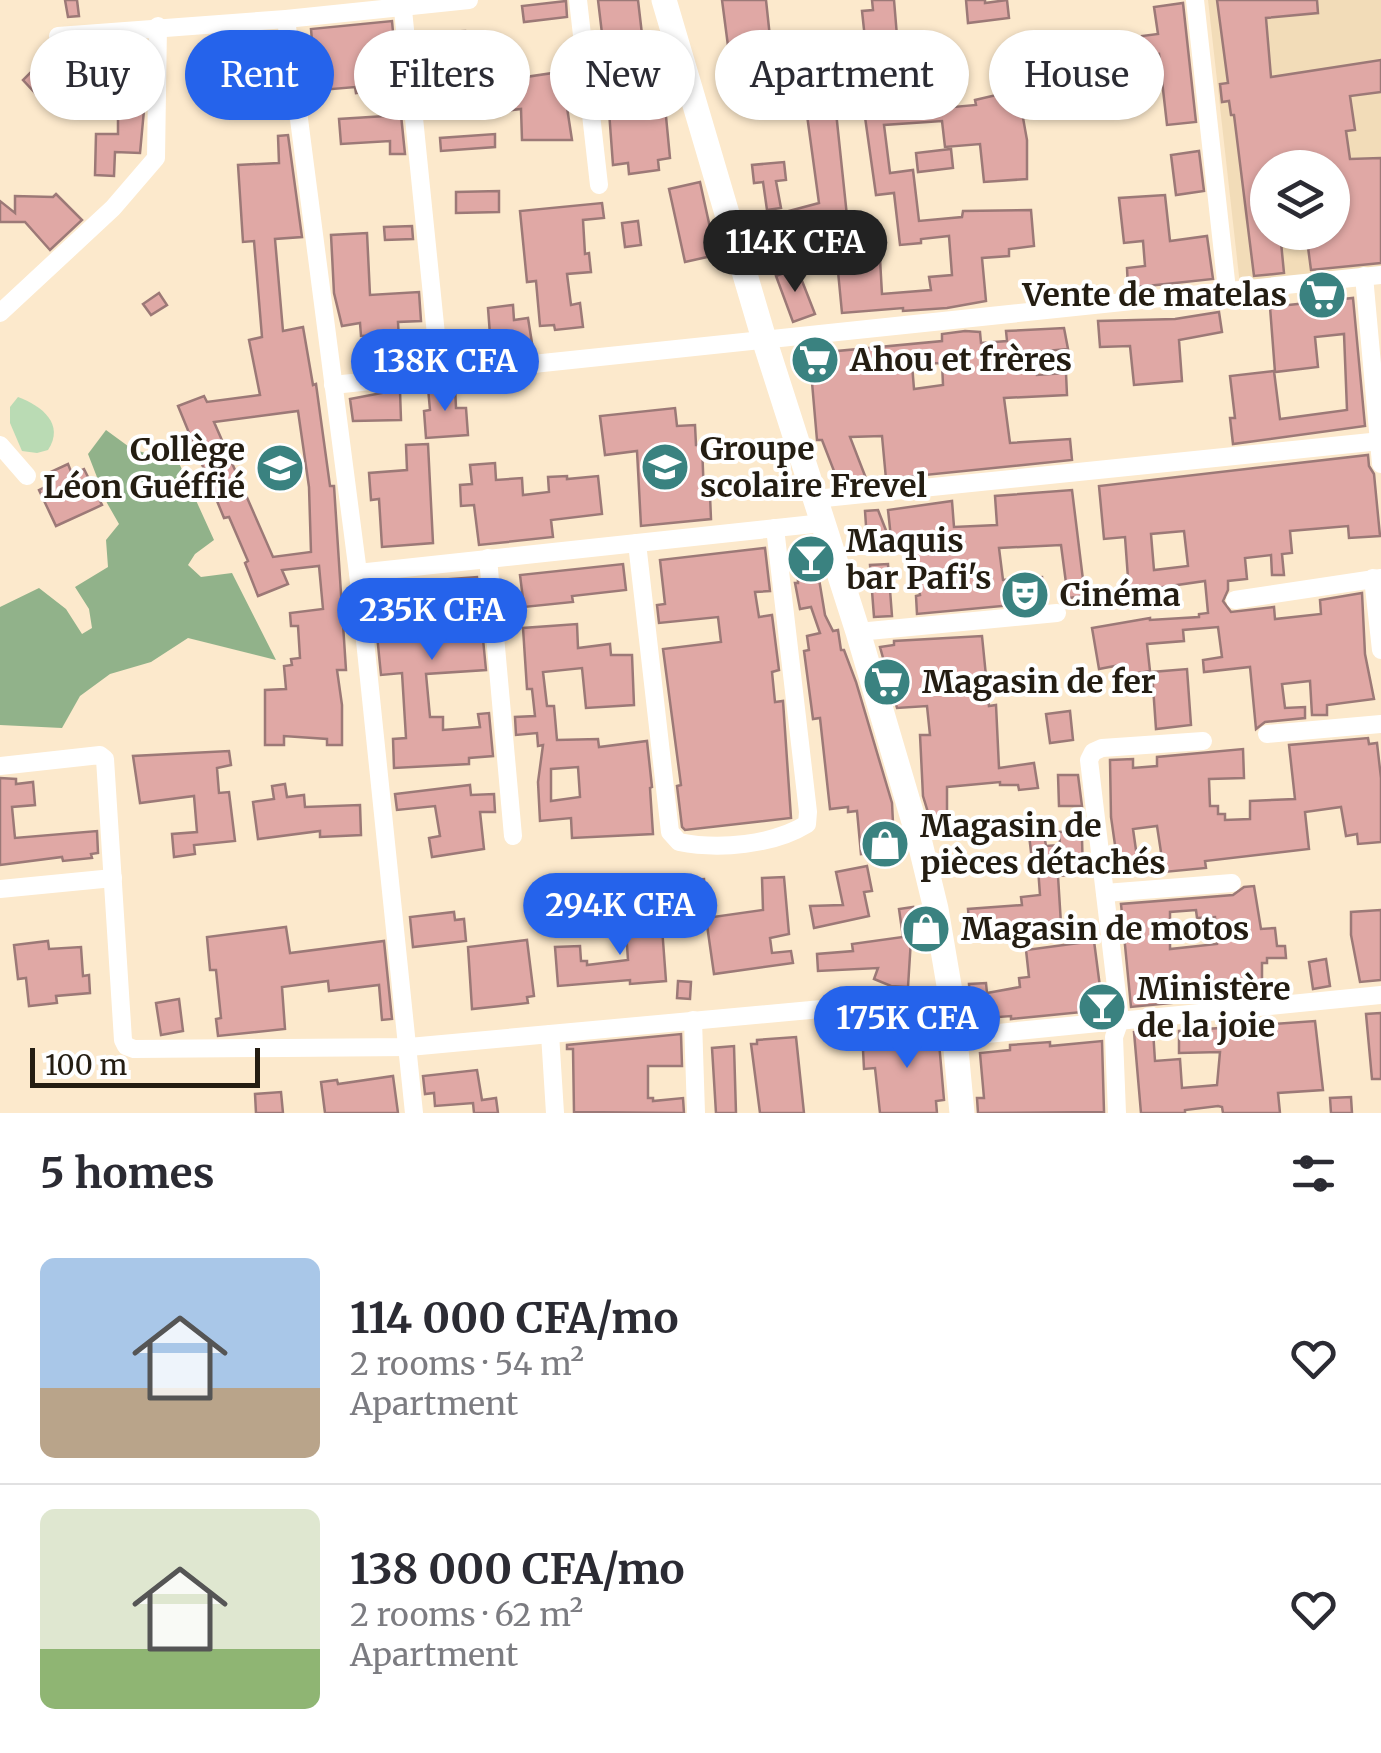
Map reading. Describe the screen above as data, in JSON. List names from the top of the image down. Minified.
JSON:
{"places":{"supermarket":["Vente de matelas","Ahou et frères","Magasin de fer"],"school or university":["Groupe scolaire Frevel","Collège Léon Guéffié"],"bar":["Maquis bar Pafi's","Ministère de la joie"],"theatre":["Cinéma"],"shop":["Magasin de pièces détachés","Magasin de motos"]},"scale_bar":"100 m","page":{"chip":["Buy","Rent","Filters","New","Apartment","House"],"price":["114K CFA","138K CFA","235K CFA","294K CFA","175K CFA"],"scale":"100 m","heading":"5 homes","list":[{"name":"114 000 CFA/mo","note":"2 rooms · 54 m² · Apartment"},{"name":"138 000 CFA/mo","note":"2 rooms · 62 m² · Apartment"}]}}
